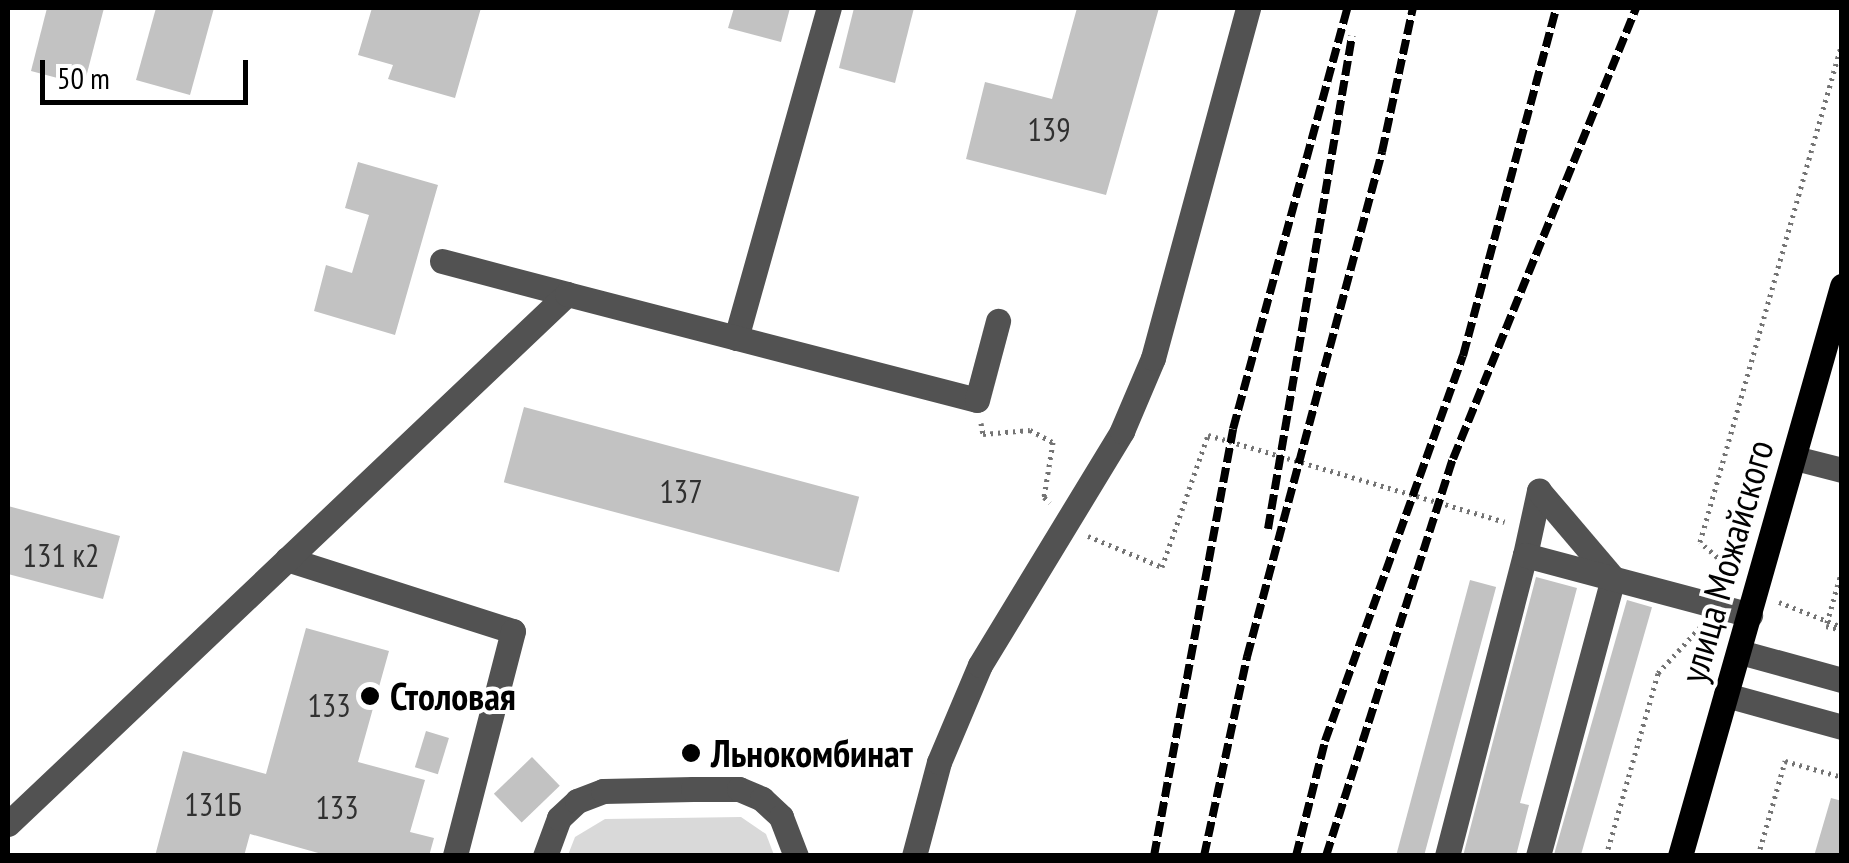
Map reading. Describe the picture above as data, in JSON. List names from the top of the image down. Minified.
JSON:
{"streets":{"main road":["улица Можайского"]},"places":["Столовая","Льнокомбинат"],"house_numbers":["139","137","131 к2","133","131Б","133"],"scale_bar":"50 m"}
